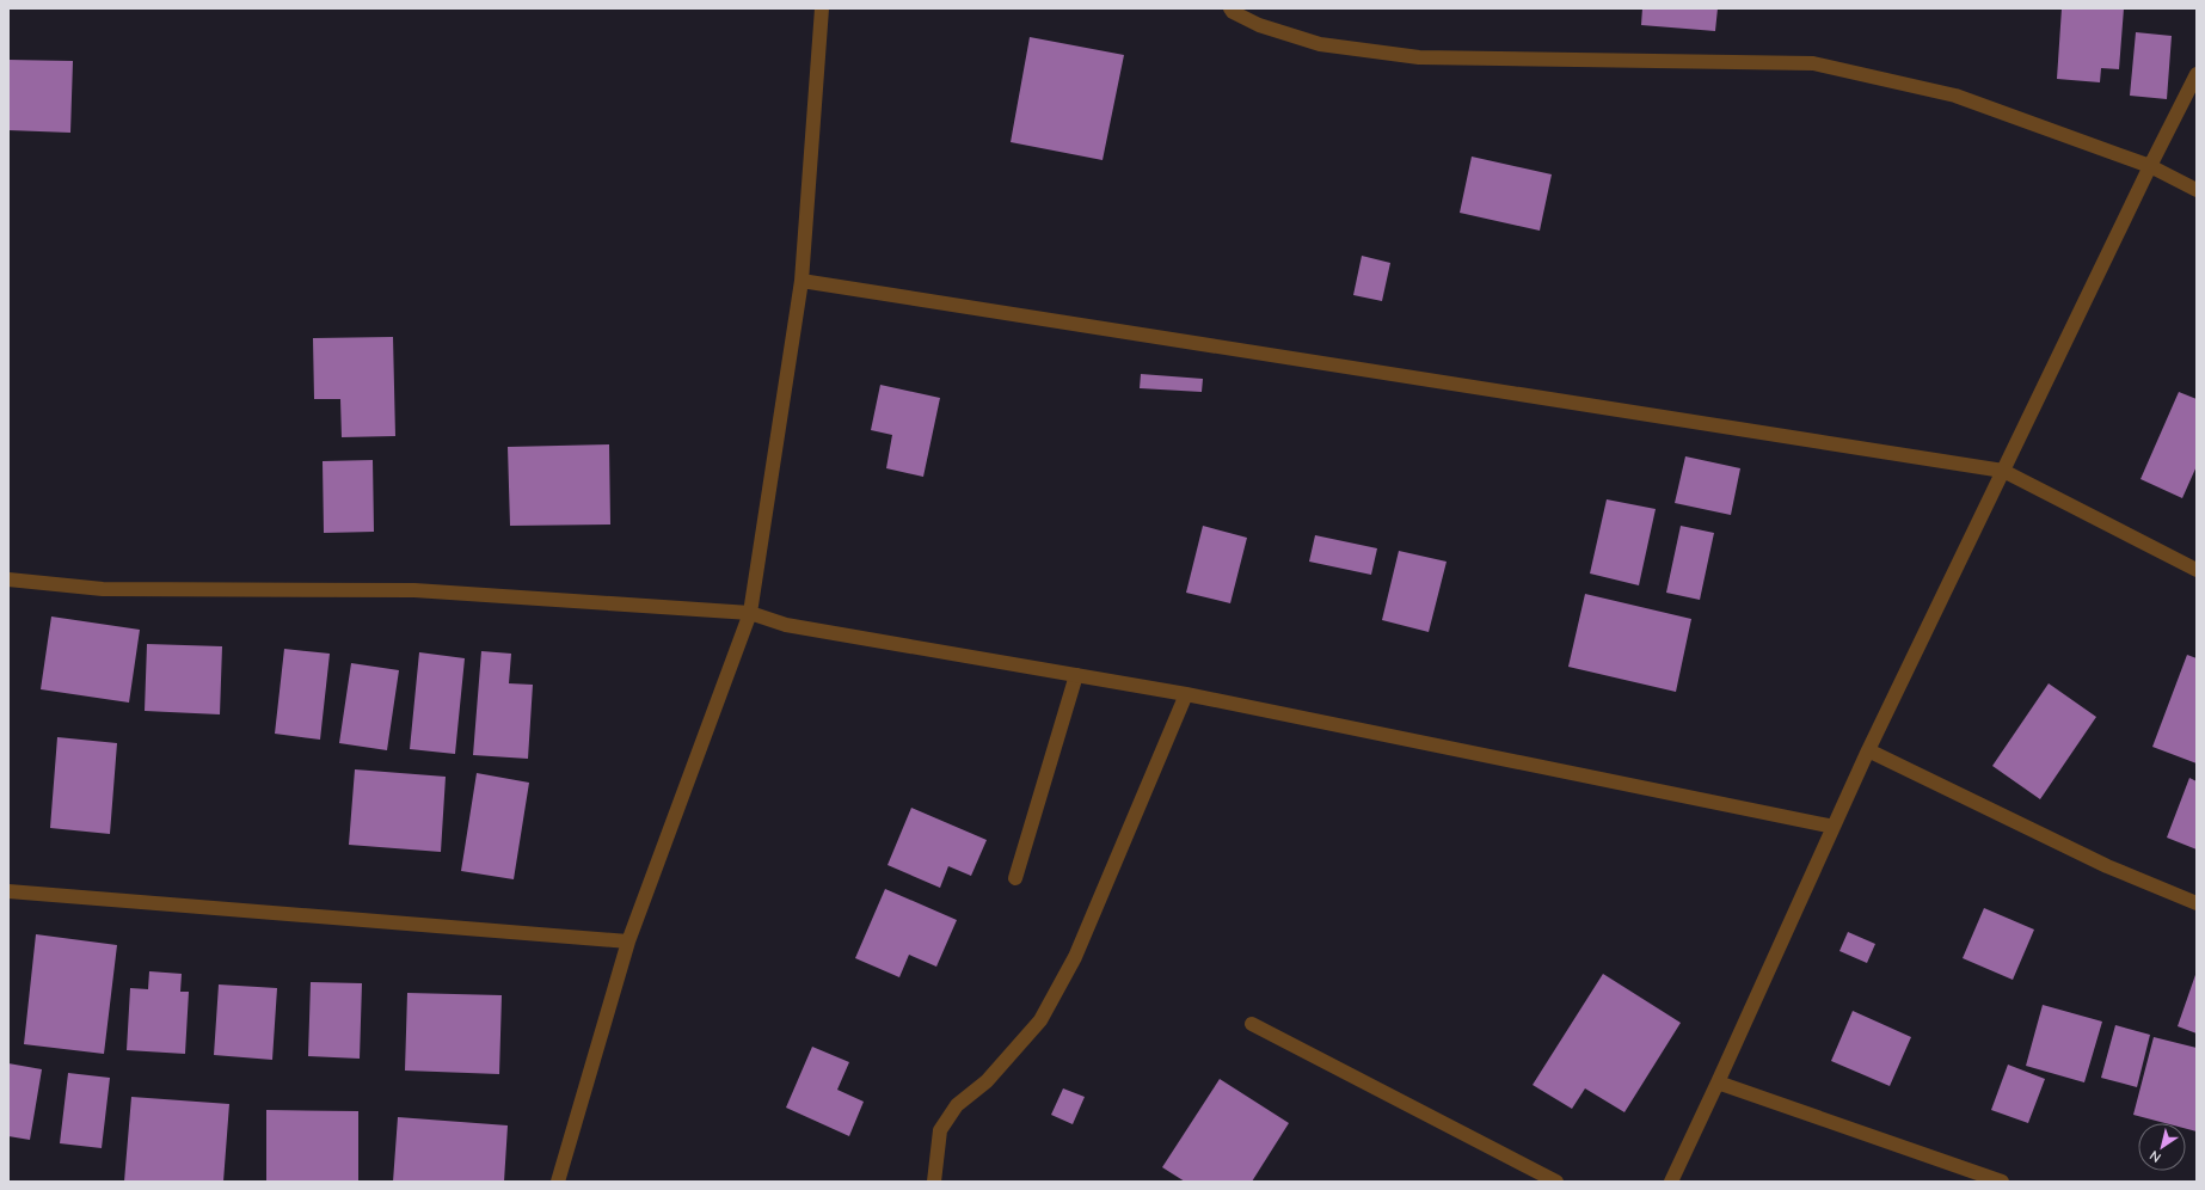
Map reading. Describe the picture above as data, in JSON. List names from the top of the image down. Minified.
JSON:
{"north":"bottom left"}
